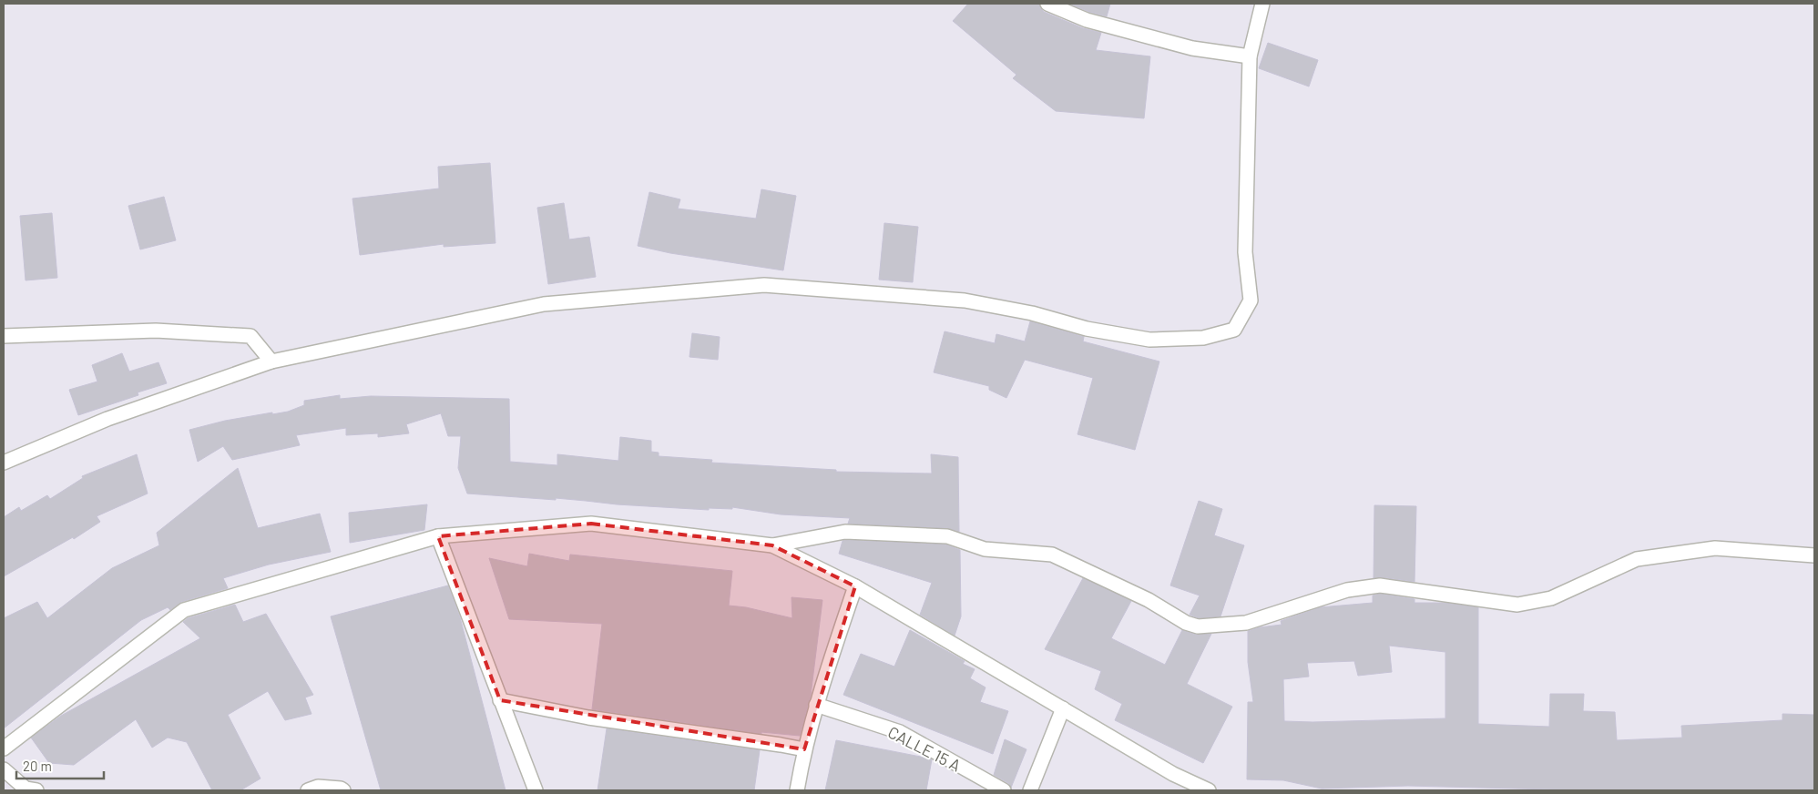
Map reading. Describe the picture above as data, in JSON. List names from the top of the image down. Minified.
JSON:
{"streets":{"street":["CALLE 15 A"]},"scale_bar":"20 m"}
